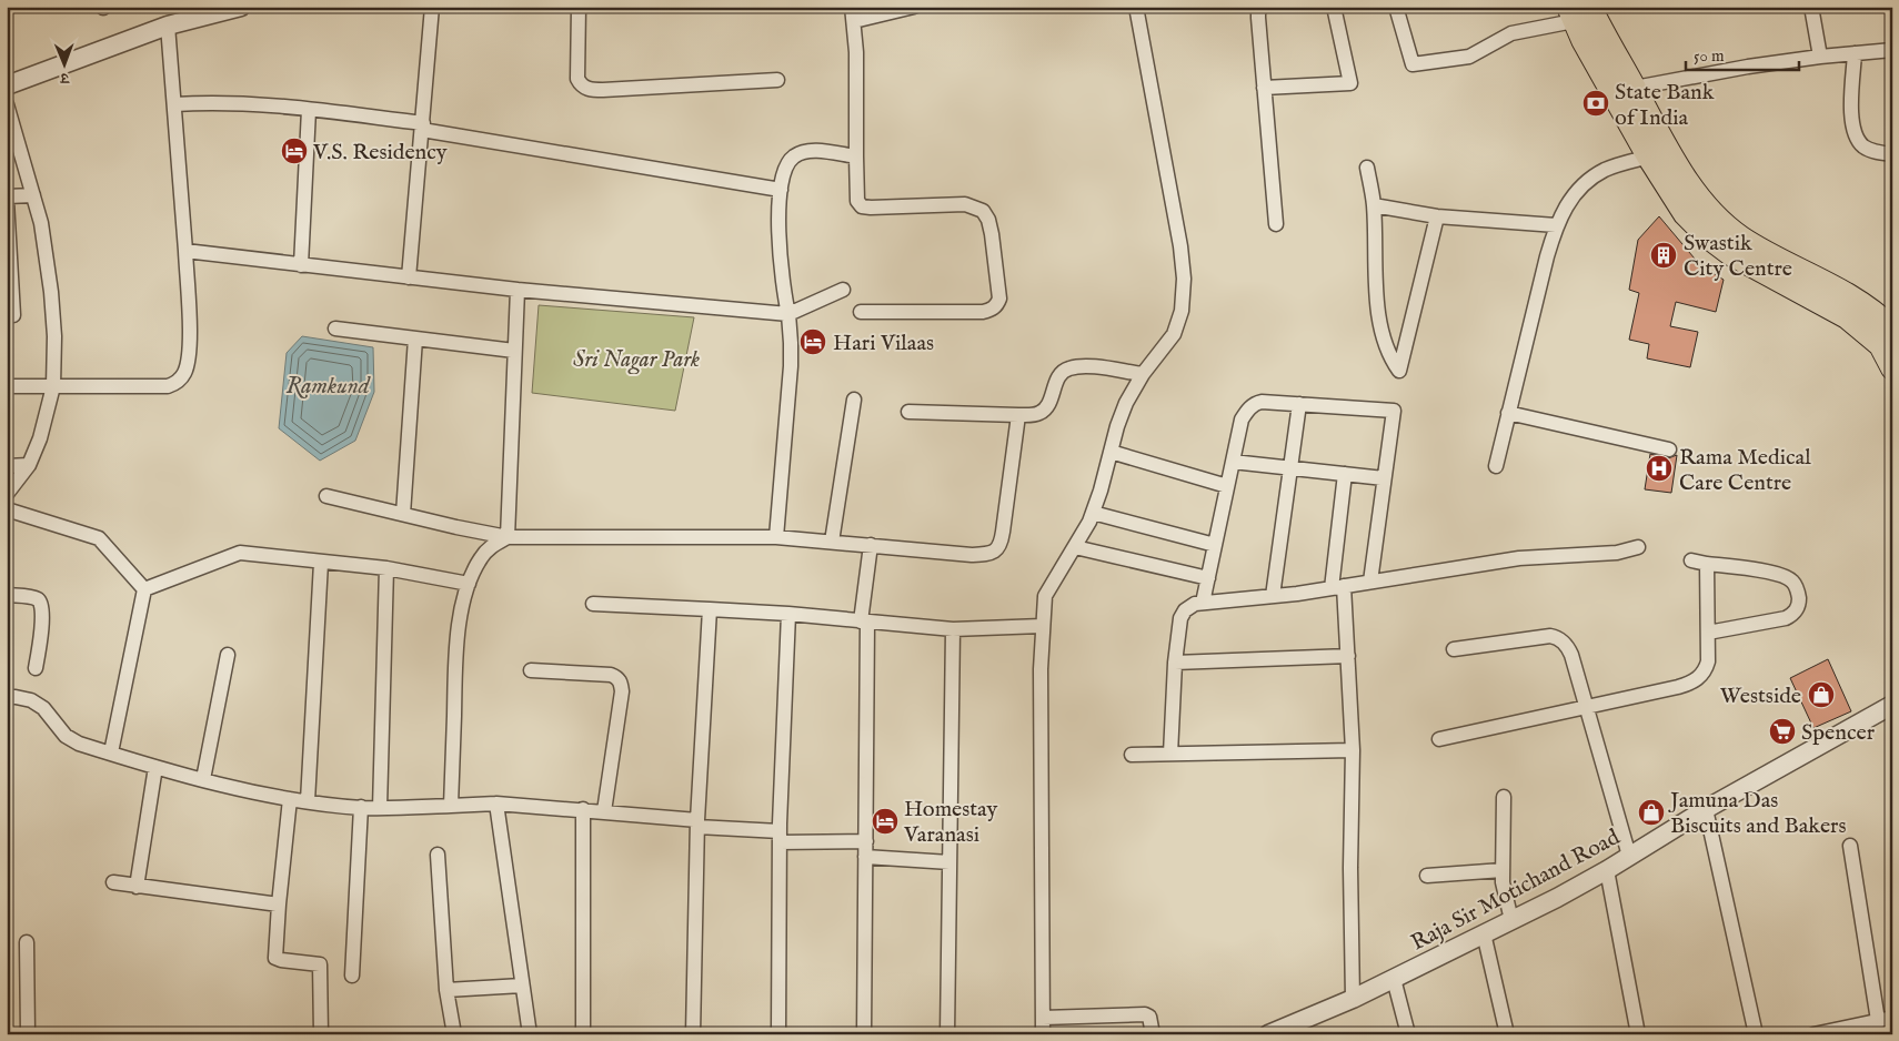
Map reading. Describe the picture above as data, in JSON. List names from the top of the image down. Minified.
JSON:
{"streets":{"street":["Raja Sir Motichand Road"]},"water":["Ramkund"],"parks":["Sri Nagar Park"],"places":{"bank":["State Bank of India"],"hotel":["V.S. Residency","Hari Vilaas","Homestay Varanasi"],"building":["Swastik City Centre"],"hospital":["Rama Medical Care Centre"],"shop":["Westside","Jamuna Das Biscuits and Bakers"],"supermarket":["Spencer"]},"scale_bar":"50 m","north":"bottom"}
